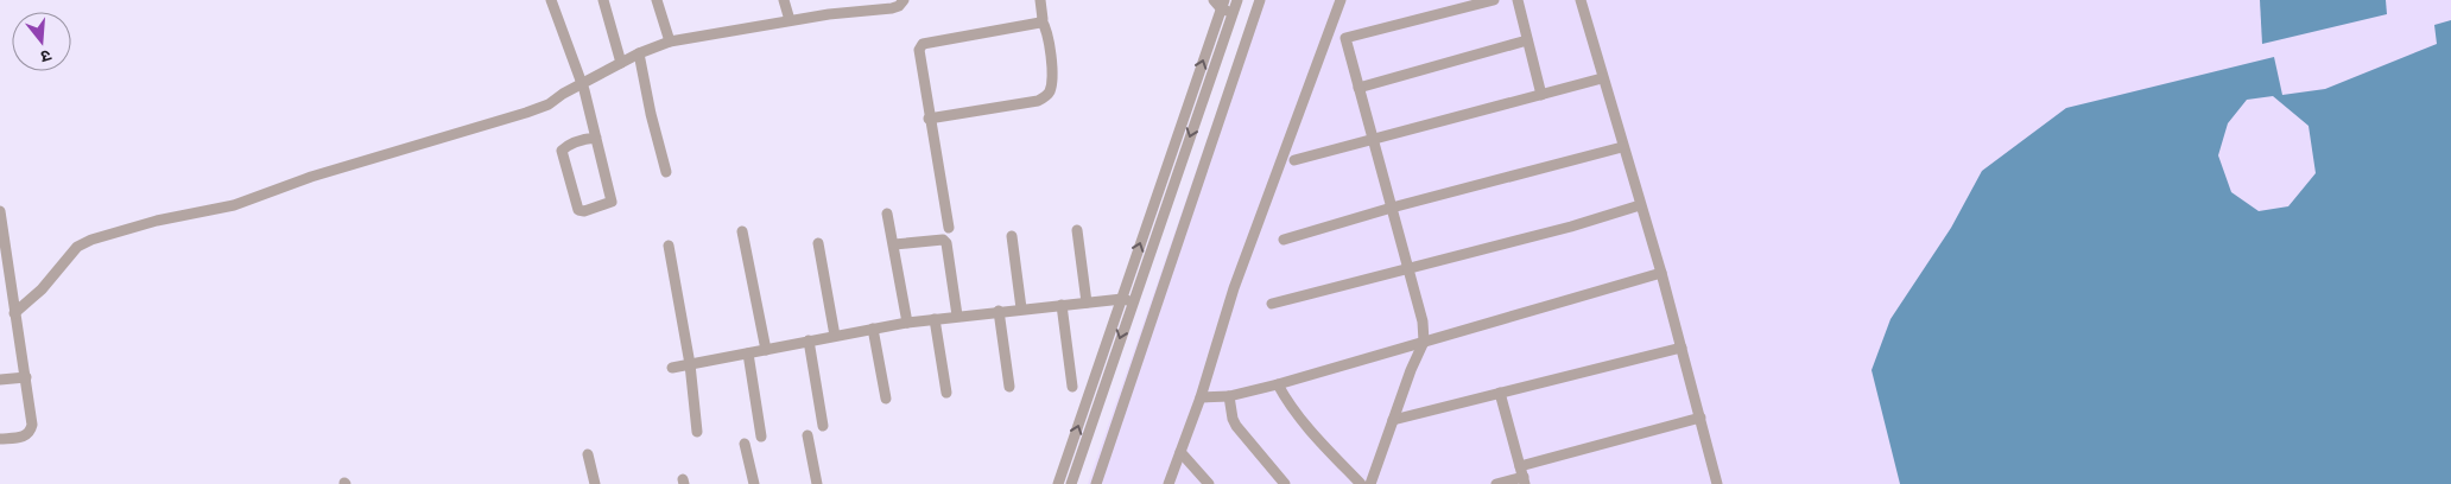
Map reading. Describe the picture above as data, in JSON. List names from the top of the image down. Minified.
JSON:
{"north":"bottom"}
